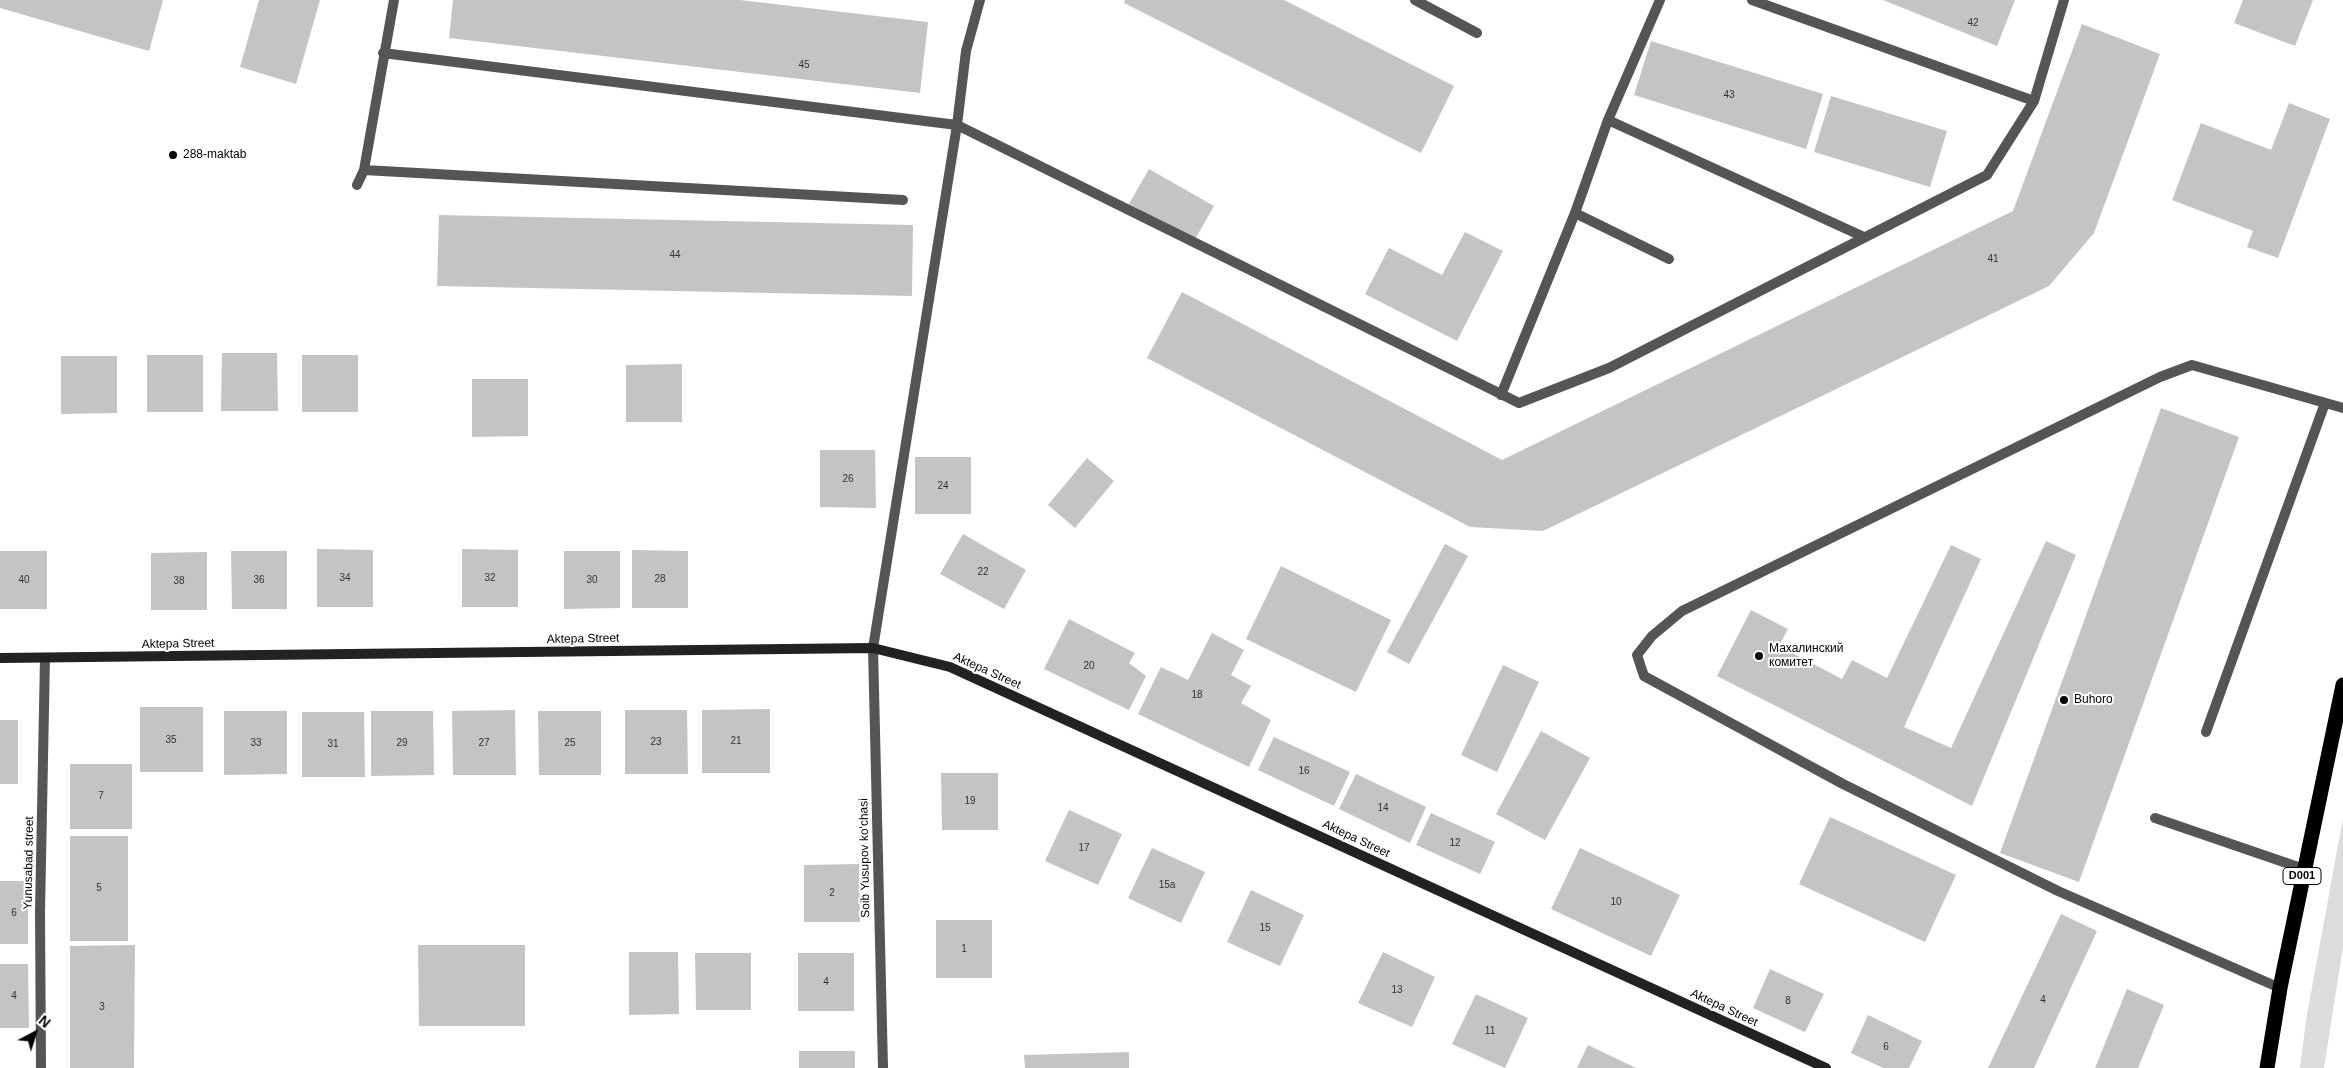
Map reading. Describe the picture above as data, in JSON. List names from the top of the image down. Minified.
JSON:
{"streets":{"highway":["D001"],"street":["Aktepa Street","Soib Yusupov ko'chasi","Yunusabad street"]},"crossings":[["Aktepa Street","Soib Yusupov ko'chasi"],["Aktepa Street","Yunusabad street"]],"places":["288-maktab","Махалинский комитет","Buhoro"],"house_numbers":["42","45","43","44","41","26","24","22","34","32","28","40","36","30","38","20","18","35","21","23","33","29","27","25","31","16","7","19","14","12","17","15a","5","2","10","6","15","1","4","13","4","4","8","3","11","6"],"north":"top right"}
